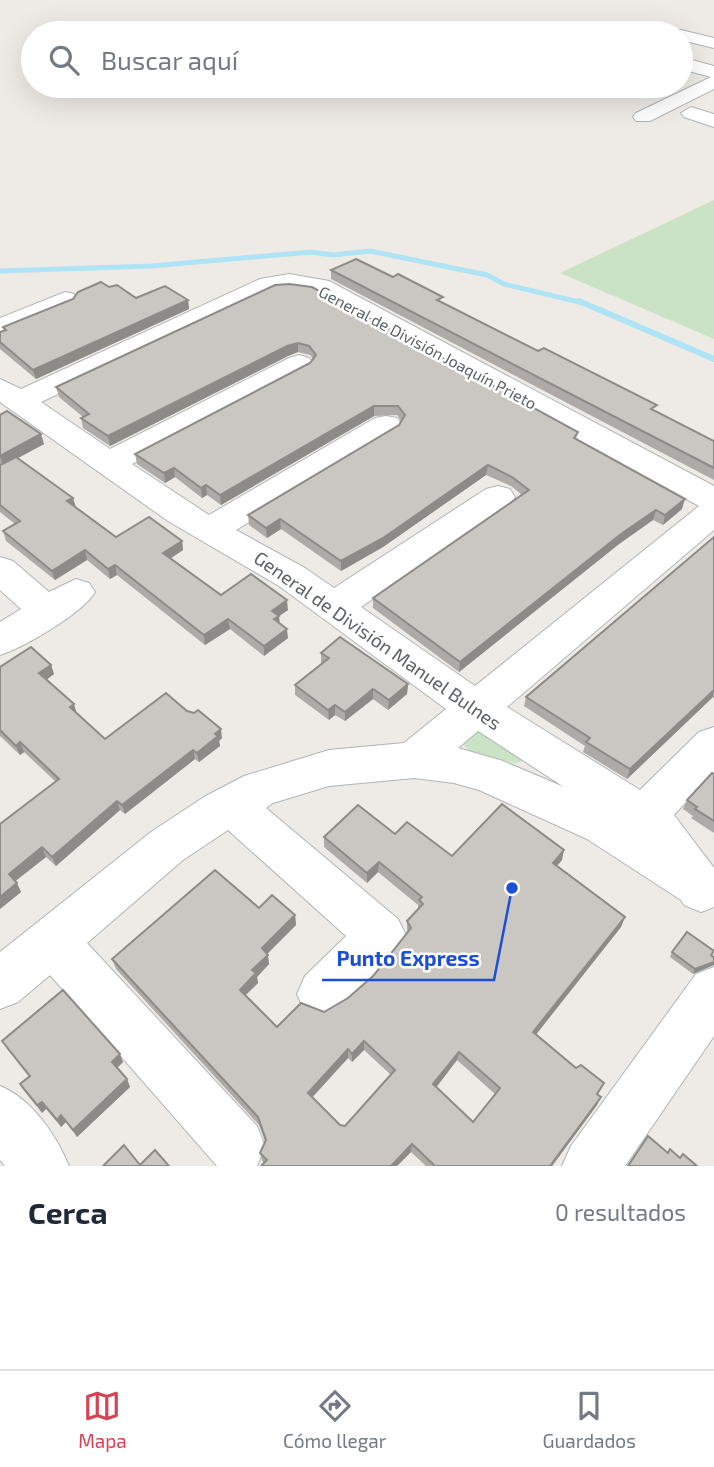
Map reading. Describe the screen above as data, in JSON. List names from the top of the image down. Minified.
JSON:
{"streets":{"street":["General de División Joaquín Prieto","General de División Manuel Bulnes"]},"crossings":[["General de División Joaquín Prieto","General de División Manuel Bulnes"]],"places":["Punto Express"],"page":{"search":"Buscar aquí","heading":["Cerca","0 resultados"],"nav":["Mapa","Cómo llegar","Guardados"]}}
